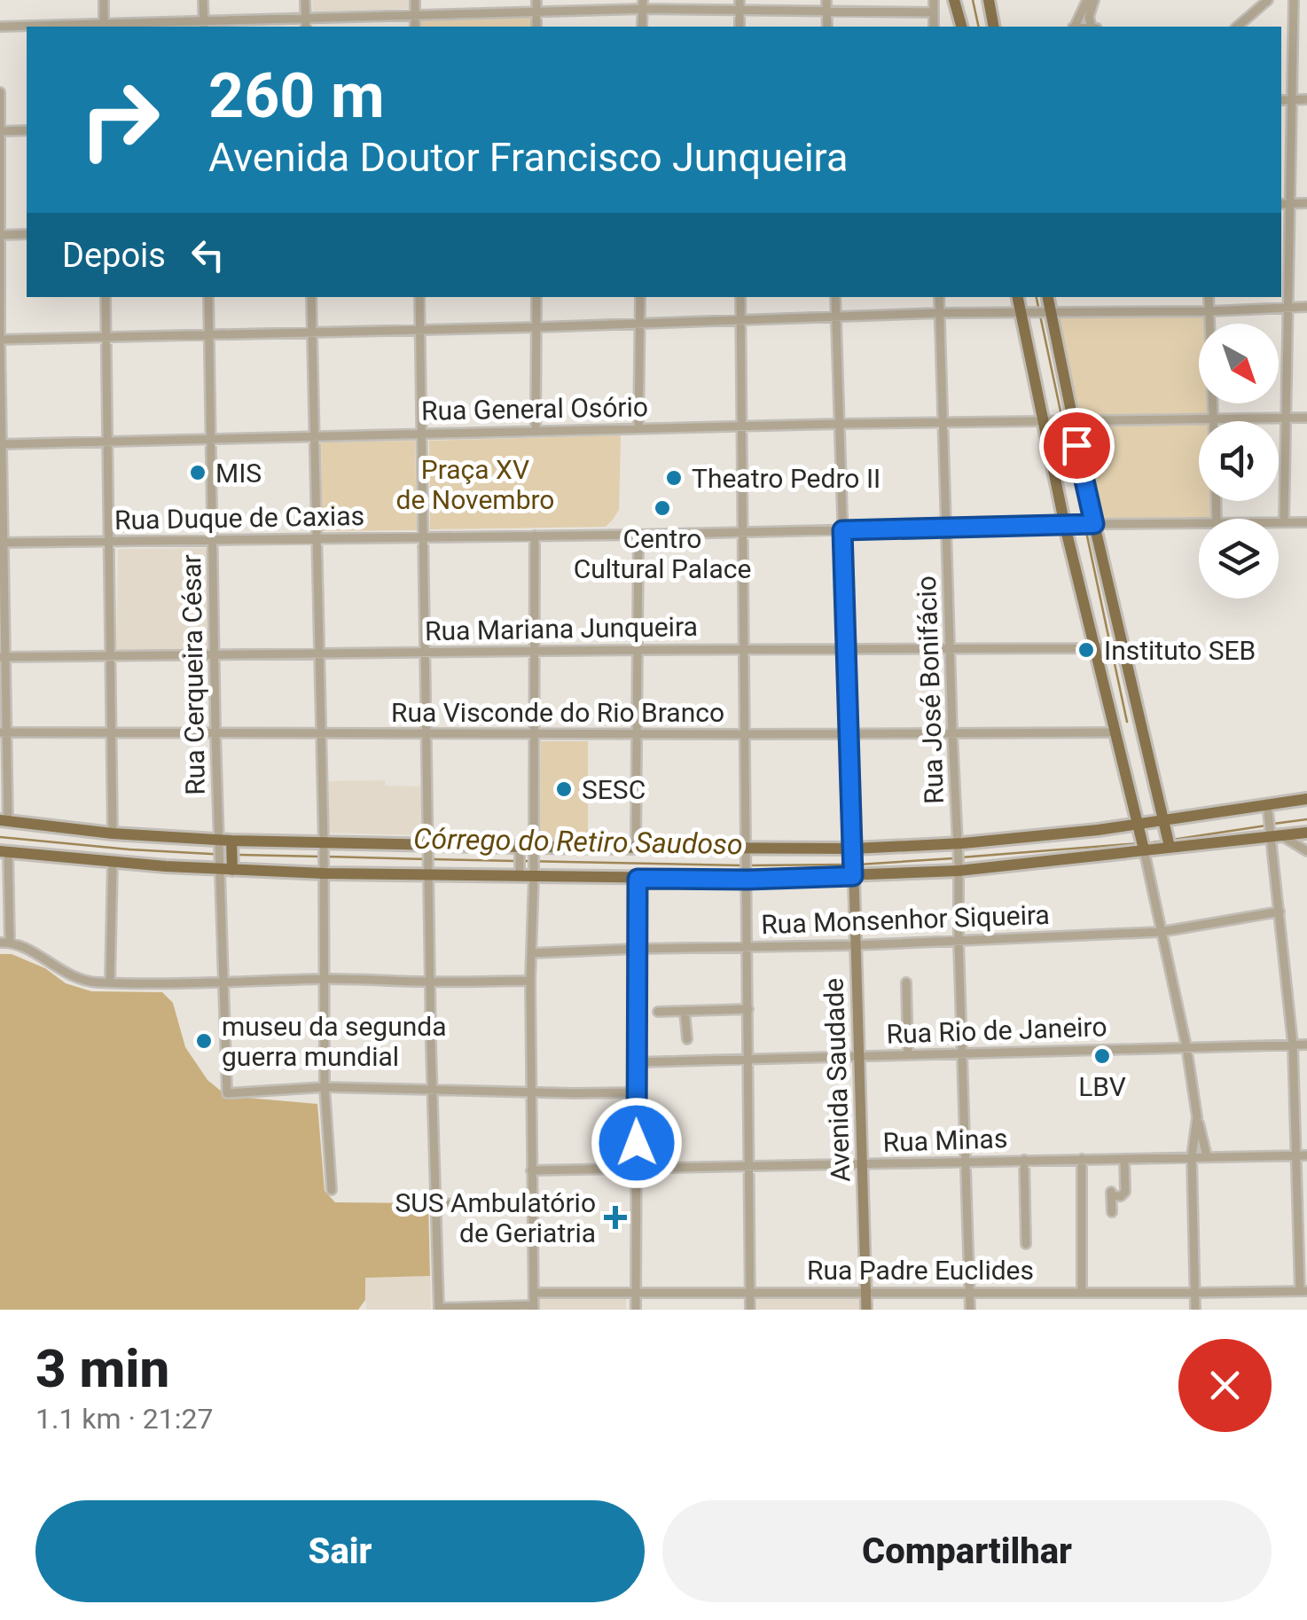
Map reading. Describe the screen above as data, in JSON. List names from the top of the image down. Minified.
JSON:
{"streets":{"street":["Rua General Osório","Rua Duque de Caxias","Rua Mariana Junqueira","Rua Cerqueira César","Rua José Bonifácio","Rua Visconde do Rio Branco","Rua Monsenhor Siqueira","Rua Rio de Janeiro","Avenida Saudade","Rua Minas","Rua Padre Euclides"]},"crossings":[["Rua General Osório","Rua Cerqueira César"],["Rua General Osório","Rua José Bonifácio"],["Rua Duque de Caxias","Rua Cerqueira César"],["Rua Duque de Caxias","Rua José Bonifácio"],["Rua Mariana Junqueira","Rua Cerqueira César"],["Rua Mariana Junqueira","Rua José Bonifácio"],["Rua Cerqueira César","Rua Visconde do Rio Branco"],["Rua José Bonifácio","Rua Visconde do Rio Branco"],["Rua José Bonifácio","Rua Monsenhor Siqueira"],["Rua José Bonifácio","Rua Rio de Janeiro"],["Rua José Bonifácio","Rua Minas"],["Rua José Bonifácio","Rua Padre Euclides"],["Rua Monsenhor Siqueira","Avenida Saudade"],["Rua Rio de Janeiro","Avenida Saudade"],["Avenida Saudade","Rua Minas"],["Avenida Saudade","Rua Padre Euclides"]],"water":["Córrego do Retiro Saudoso"],"parks":["Praça XV de Novembro"],"places":{"other":["MIS","Theatro Pedro II","Centro Cultural Palace","Instituto SEB","SESC","museu da segunda guerra mundial","LBV"],"health":["SUS Ambulatório de Geriatria"]},"north":"bottom right","page":{"turn":["260 m","Avenida Doutor Francisco Junqueira"],"then":"Depois","heading":["3 min","1.1 km · 21:27"],"buttons":["Sair","Compartilhar"]}}
